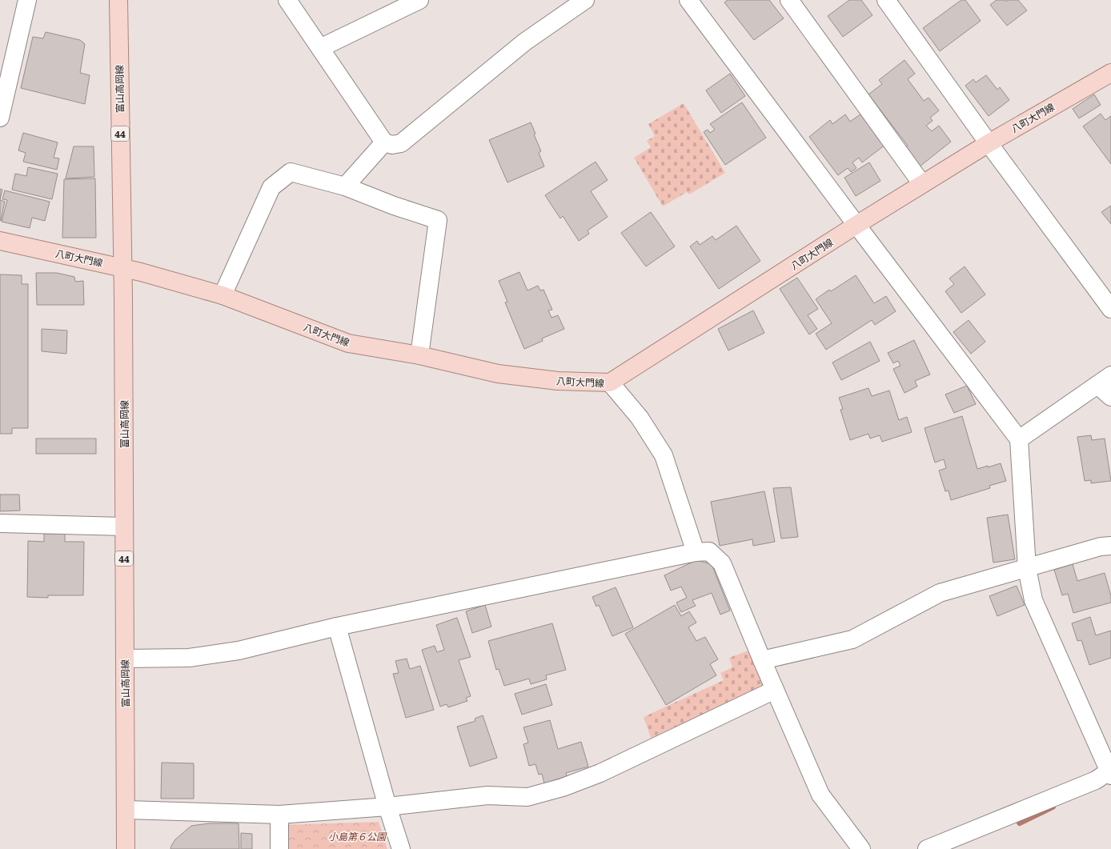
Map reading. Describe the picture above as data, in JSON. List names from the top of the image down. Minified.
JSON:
{"streets":{"main road":["富山高岡線","八町大門線","44"]},"crossings":[["富山高岡線","八町大門線"]],"parks":["小島第６公園"]}
